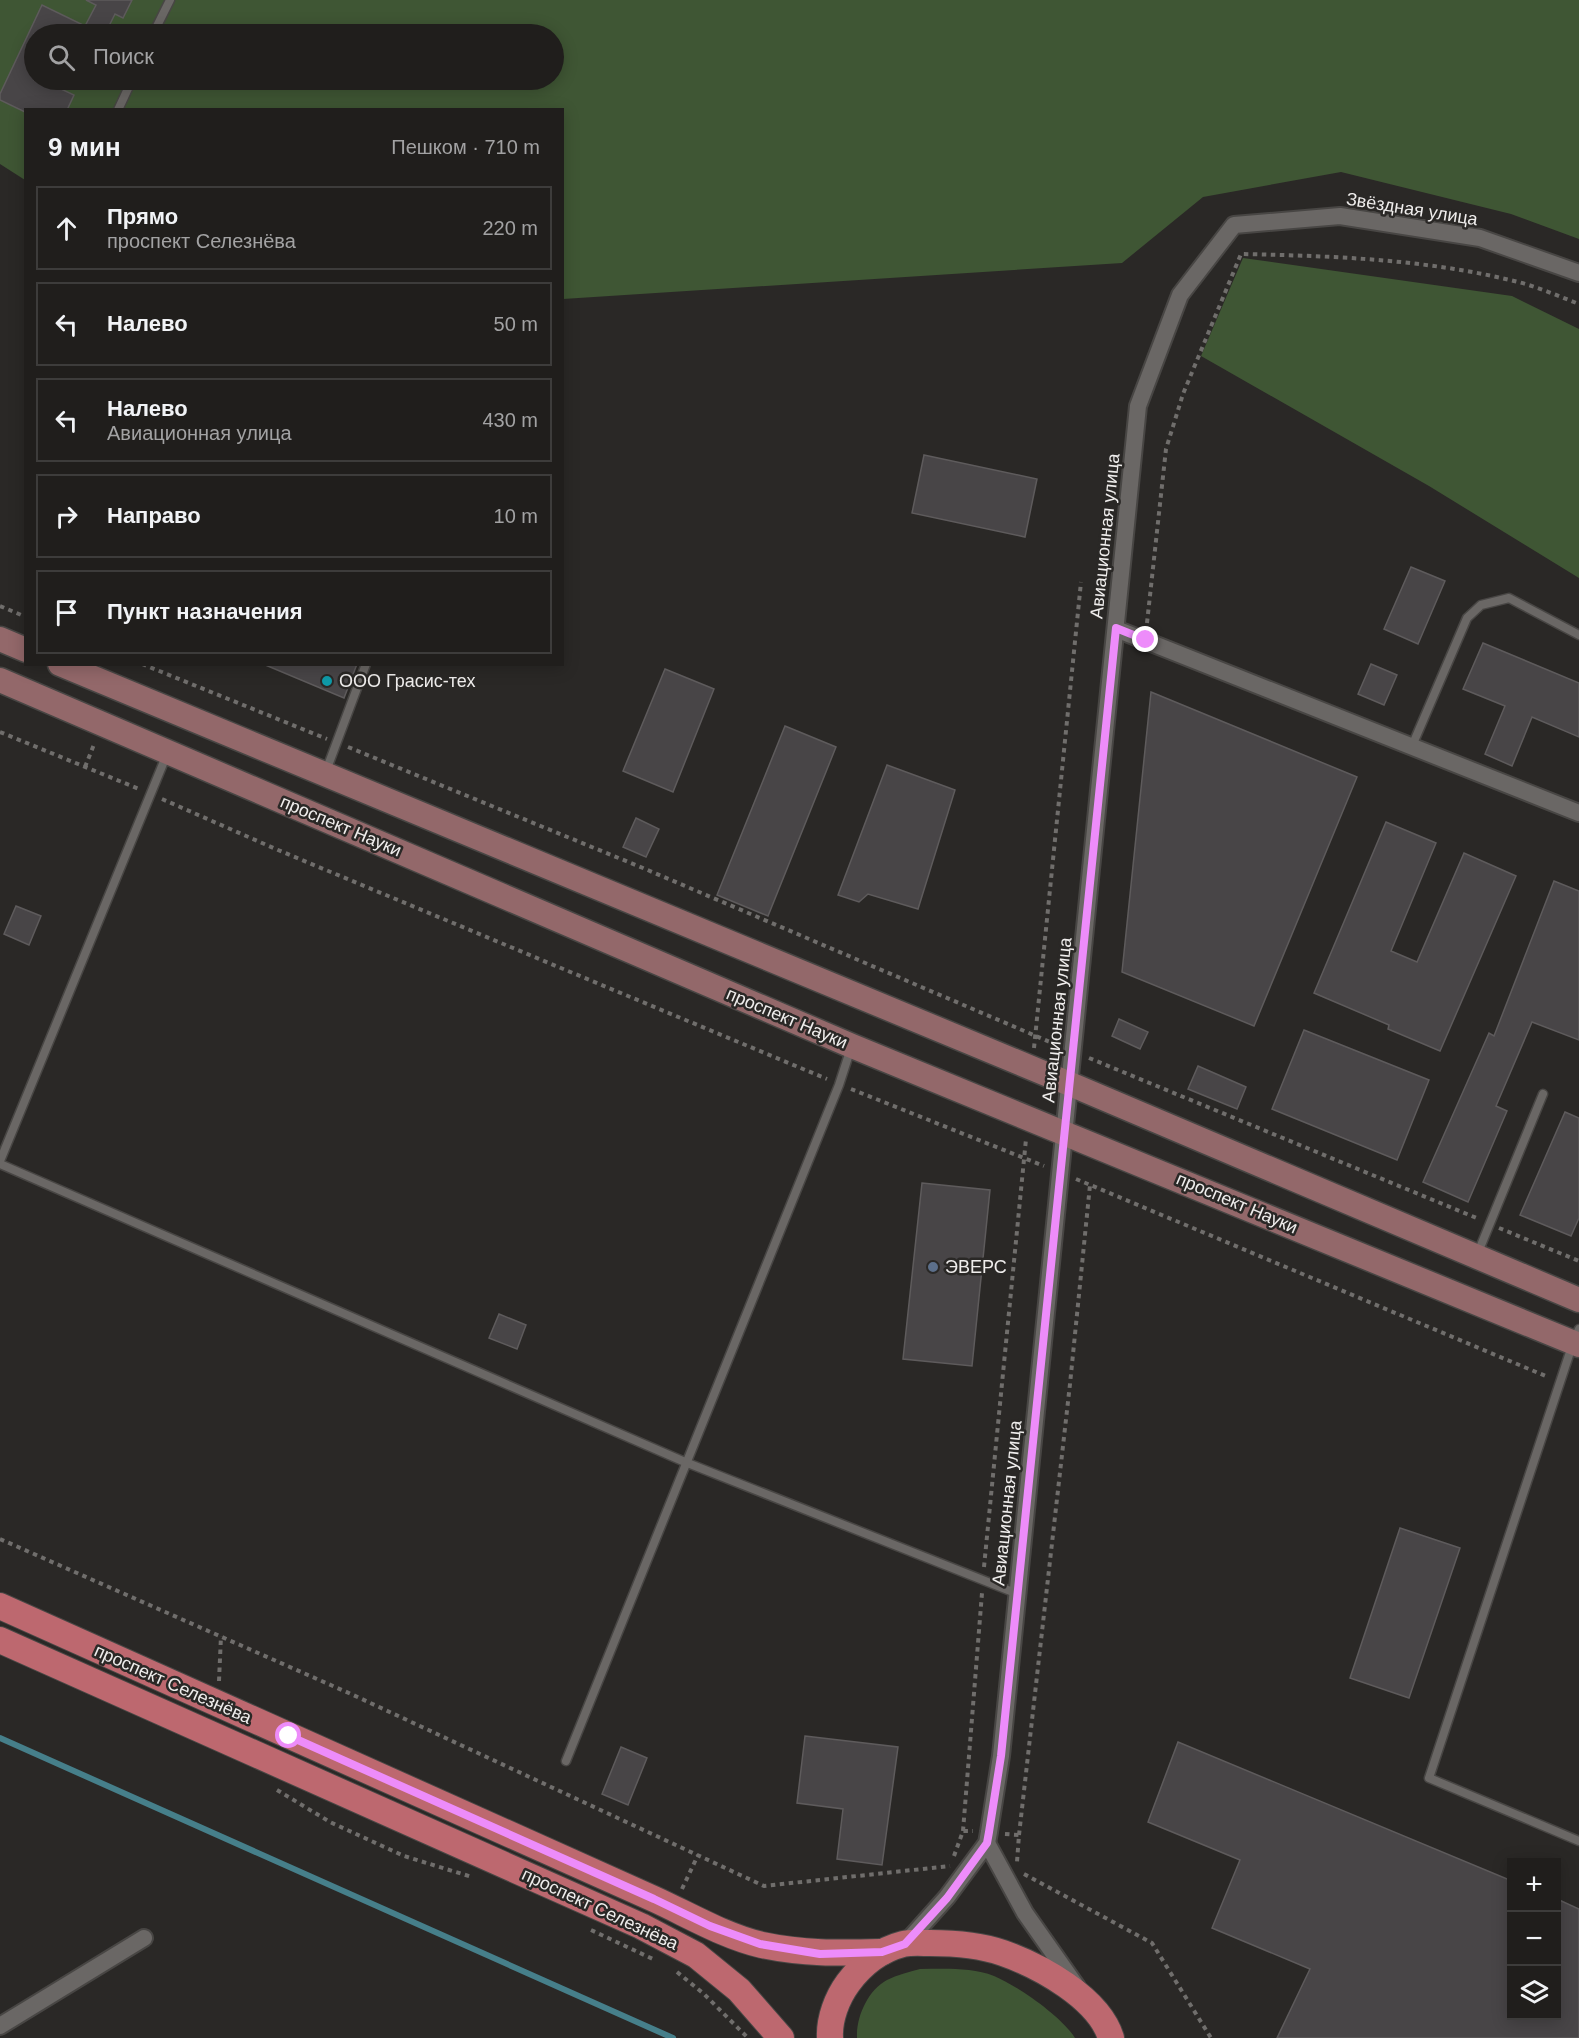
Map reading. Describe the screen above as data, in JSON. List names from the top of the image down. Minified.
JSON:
{"streets":{"main road":["проспект Селезнёва"],"street":["Звёздная улица","Авиационная улица","проспект Науки"]},"crossings":[["Звёздная улица","Авиационная улица"],["Авиационная улица","проспект Науки"]],"places":["ООО Грасис-тех","ЭВЕРС"],"page":{"search":"Поиск","heading":["9 мин","Пешком · 710 m"],"list":[["Прямо","проспект Селезнёва","220 m"],["Налево","50 m"],["Налево","Авиационная улица","430 m"],["Направо","10 m"],"Пункт назначения"],"map_buttons":["+","−"]}}
